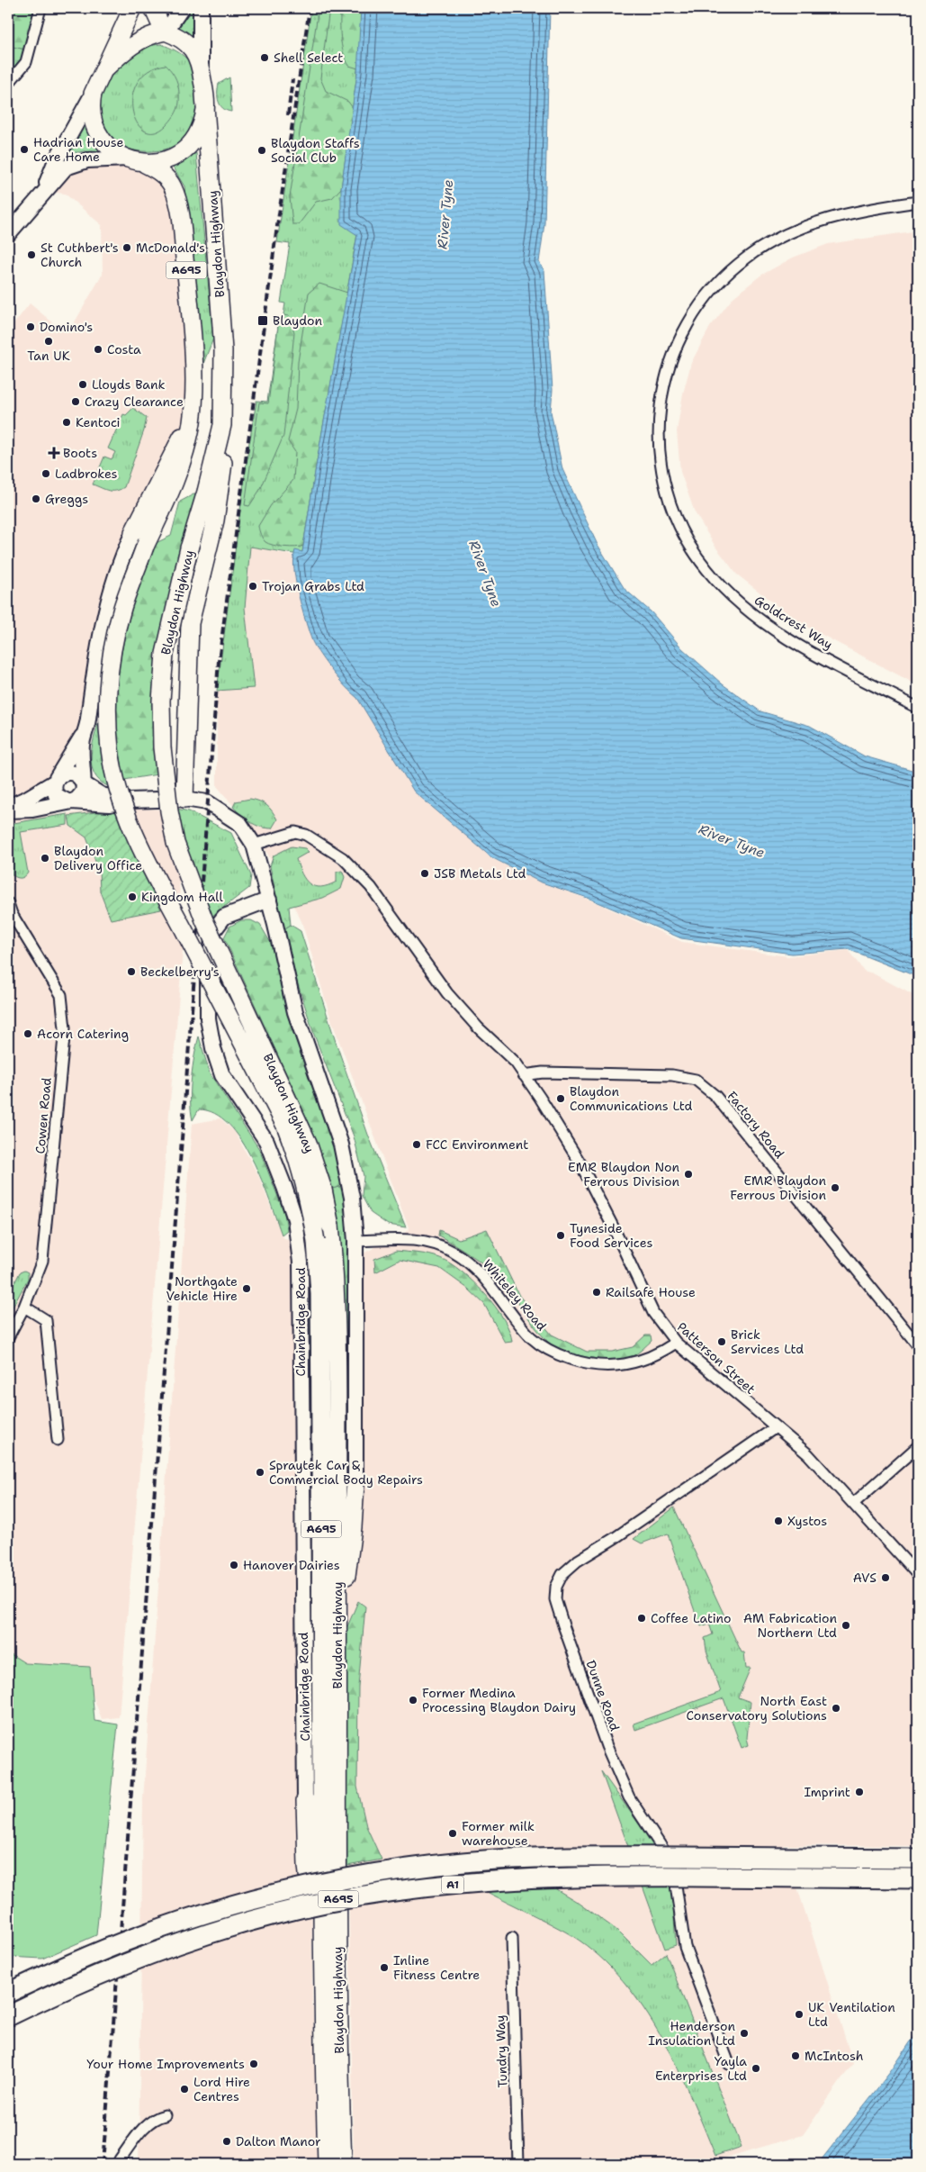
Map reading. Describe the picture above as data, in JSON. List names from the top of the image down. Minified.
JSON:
{"streets":{"highway":["A1"],"main road":["Blaydon Highway","A695","Chainbridge Road"],"street":["Goldcrest Way","Cowen Road","Factory Road","Whiteley Road","Patterson Street","Dunne Road","Tundry Way"]},"crossings":[["Factory Road","Patterson Street"],["Whiteley Road","Patterson Street"],["Patterson Street","Dunne Road"]],"water":["River Tyne"],"places":{"other":["Shell Select","Hadrian House Care Home","Blaydon Staffs Social Club","McDonald's","St Cuthbert's Church","Domino's","Tan UK","Costa","Lloyds Bank","Crazy Clearance","Kentoci","Ladbrokes","Greggs","Trojan Grabs Ltd","Blaydon Delivery Office","JSB Metals Ltd","Kingdom Hall","Beckelberry's","Acorn Catering","Blaydon Communications Ltd","FCC Environment","EMR Blaydon Non Ferrous Division","EMR Blaydon Ferrous Division","Tyneside Food Services","Northgate Vehicle Hire","Railsafe House","Brick Services Ltd","Spraytek Car & Commercial Body Repairs","Xystos","Hanover Dairies","AVS","Coffee Latino","AM Fabrication Northern Ltd","Former Medina Processing Blaydon Dairy","North East Conservatory Solutions","Imprint","Former milk warehouse","Inline Fitness Centre","UK Ventilation Ltd","Henderson Insulation Ltd","McIntosh","Your Home Improvements","Yayla Enterprises Ltd","Lord Hire Centres","Dalton Manor"],"transit":["Blaydon"],"health":["Boots"]}}
